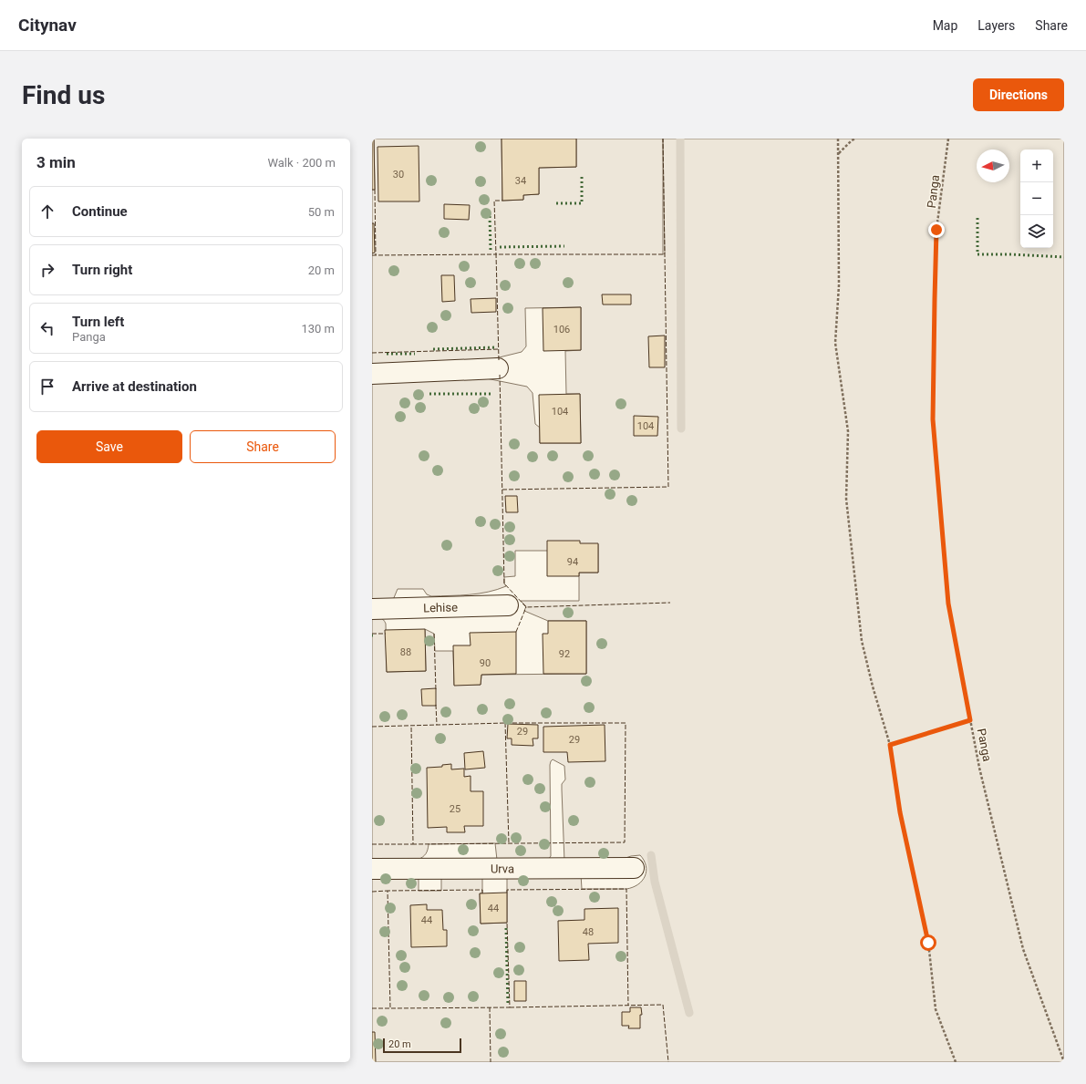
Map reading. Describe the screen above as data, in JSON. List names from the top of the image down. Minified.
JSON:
{"streets":{"street":["Lehise","Urva"],"path":["Panga"]},"house_numbers":["30","34","106","104","104","94","88","92","90","29","29","25","44","44","48"],"scale_bar":"20 m","north":"left","page":{"header":"Citynav","nav":["Map","Layers","Share"],"buttons":["Directions",["Save","Share"]],"title":"Find us","heading":["3 min","Walk · 200 m"],"map_buttons":["+","−"],"list":[["Continue","50 m"],["Turn right","20 m"],["Turn left","Panga","130 m"],"Arrive at destination"],"scale":"20 m"}}
